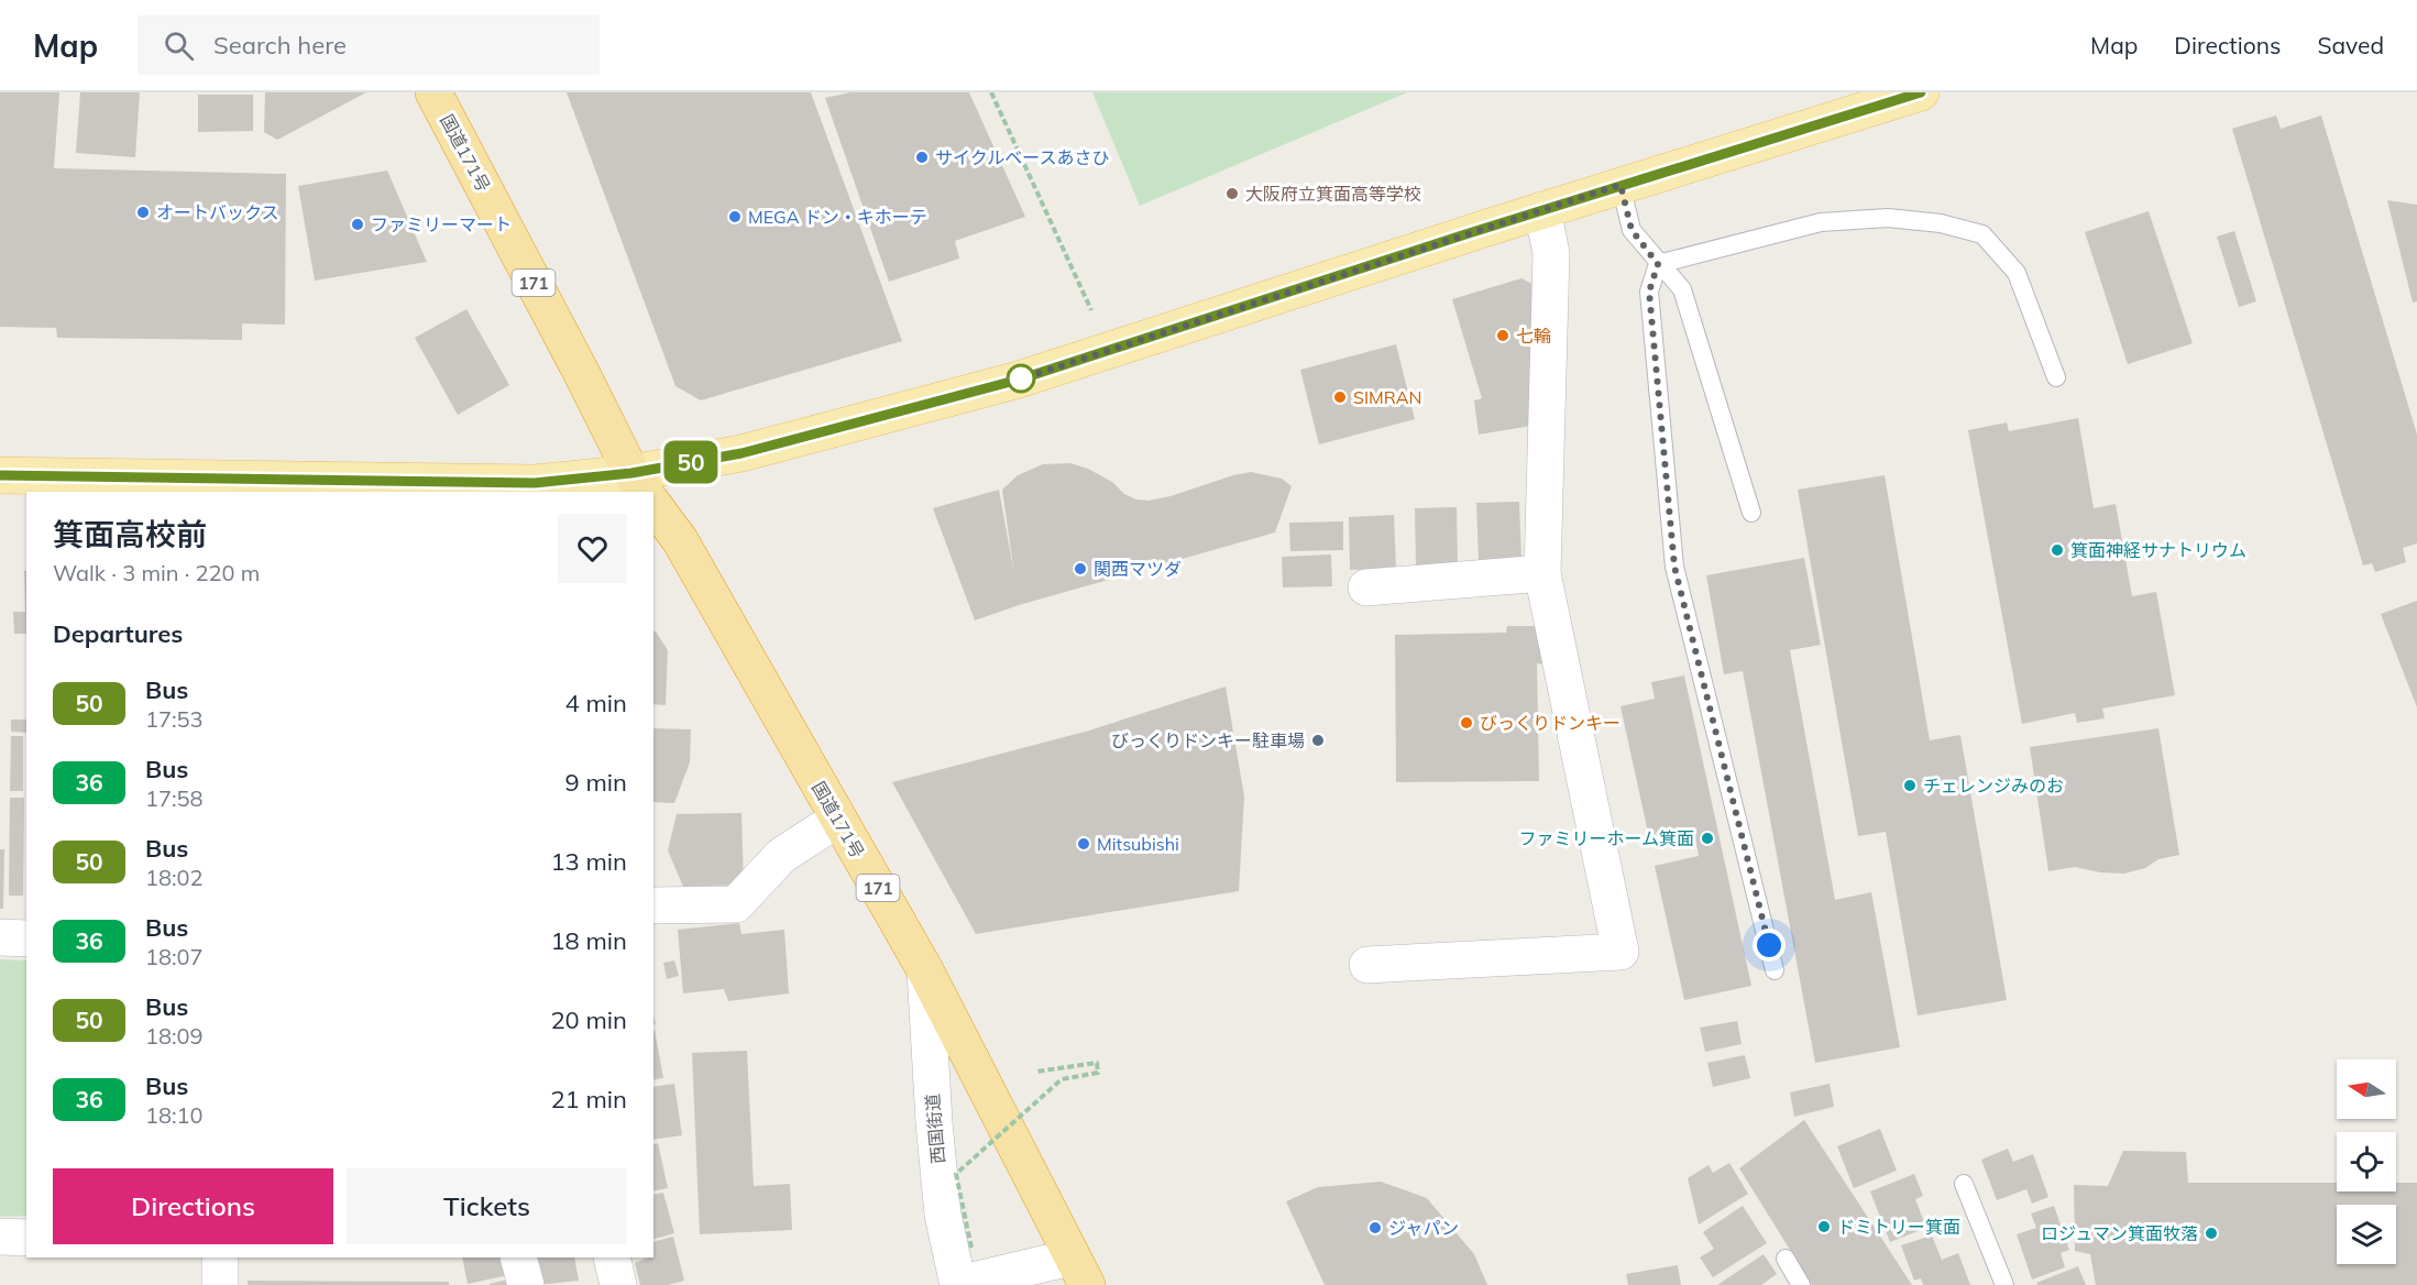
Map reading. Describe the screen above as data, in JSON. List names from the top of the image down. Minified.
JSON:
{"streets":{"highway":["国道171号","171"],"street":["西国街道"]},"crossings":[["国道171号","西国街道"]],"places":["サイクルベースあさひ","大阪府立箕面高等学校","オートバックス","MEGA ドン・キホーテ","ファミリーマート","七輪","SIMRAN","箕面神経サナトリウム","関西マツダ","びっくりドンキー","びっくりドンキー駐車場","チェレンジみのお","ファミリーホーム箕面","Mitsubishi","ドミトリー箕面","ジャパン","ロジュマン箕面牧落"],"lines":["bus line 50"],"north":"left","page":{"header":"Map","search":"Search here","nav":["Map","Directions","Saved"],"on_map":"50","heading":[["箕面高校前","Walk · 3 min · 220 m"],"Departures"],"list":[{"mark":"50","name":"Bus","note":"17:53","value":"4 min"},{"mark":"36","name":"Bus","note":"17:58","value":"9 min"},{"mark":"50","name":"Bus","note":"18:02","value":"13 min"},{"mark":"36","name":"Bus","note":"18:07","value":"18 min"},{"mark":"50","name":"Bus","note":"18:09","value":"20 min"},{"mark":"36","name":"Bus","note":"18:10","value":"21 min"}],"buttons":["Directions","Tickets"]}}
